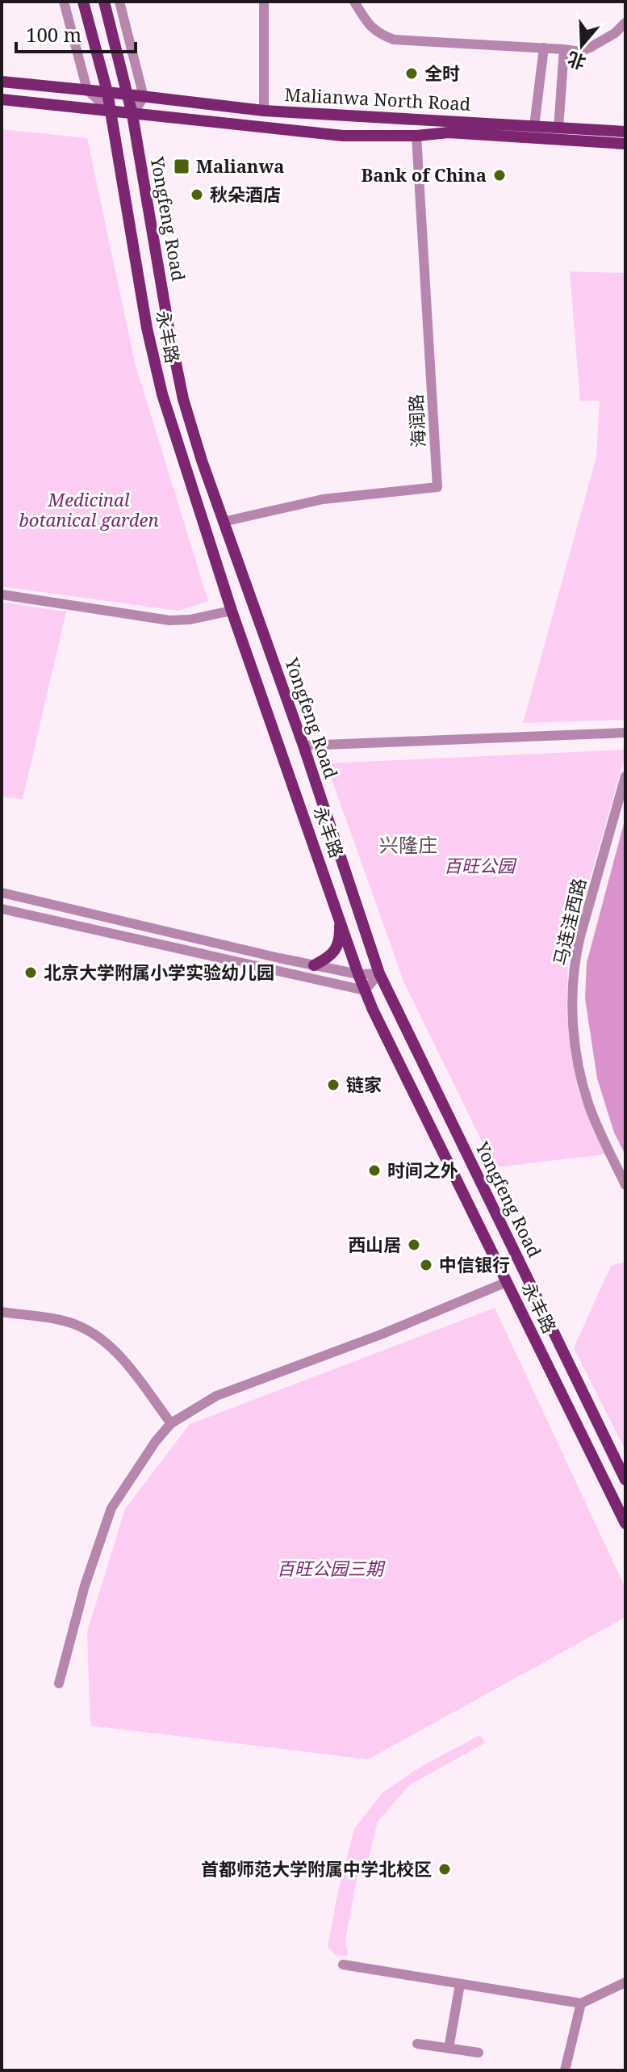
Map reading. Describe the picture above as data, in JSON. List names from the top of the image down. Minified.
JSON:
{"streets":{"main road":["Malianwa North Road","Yongfeng Road","永丰路"],"street":["海润路","马连洼西路"]},"crossings":[["Malianwa North Road","Yongfeng Road"],["Malianwa North Road","永丰路"],["Malianwa North Road","海润路"],["Yongfeng Road","海润路"]],"districts":["兴隆庄"],"parks":["Medicinal botanical garden","百旺公园","百旺公园三期"],"places":{"other":["全时","Bank of China","秋朵酒店","北京大学附属小学实验幼儿园","链家","时间之外","西山居","中信银行","首都师范大学附属中学北校区"],"transit":["Malianwa"]},"scale_bar":"100 m","north":"bottom"}
